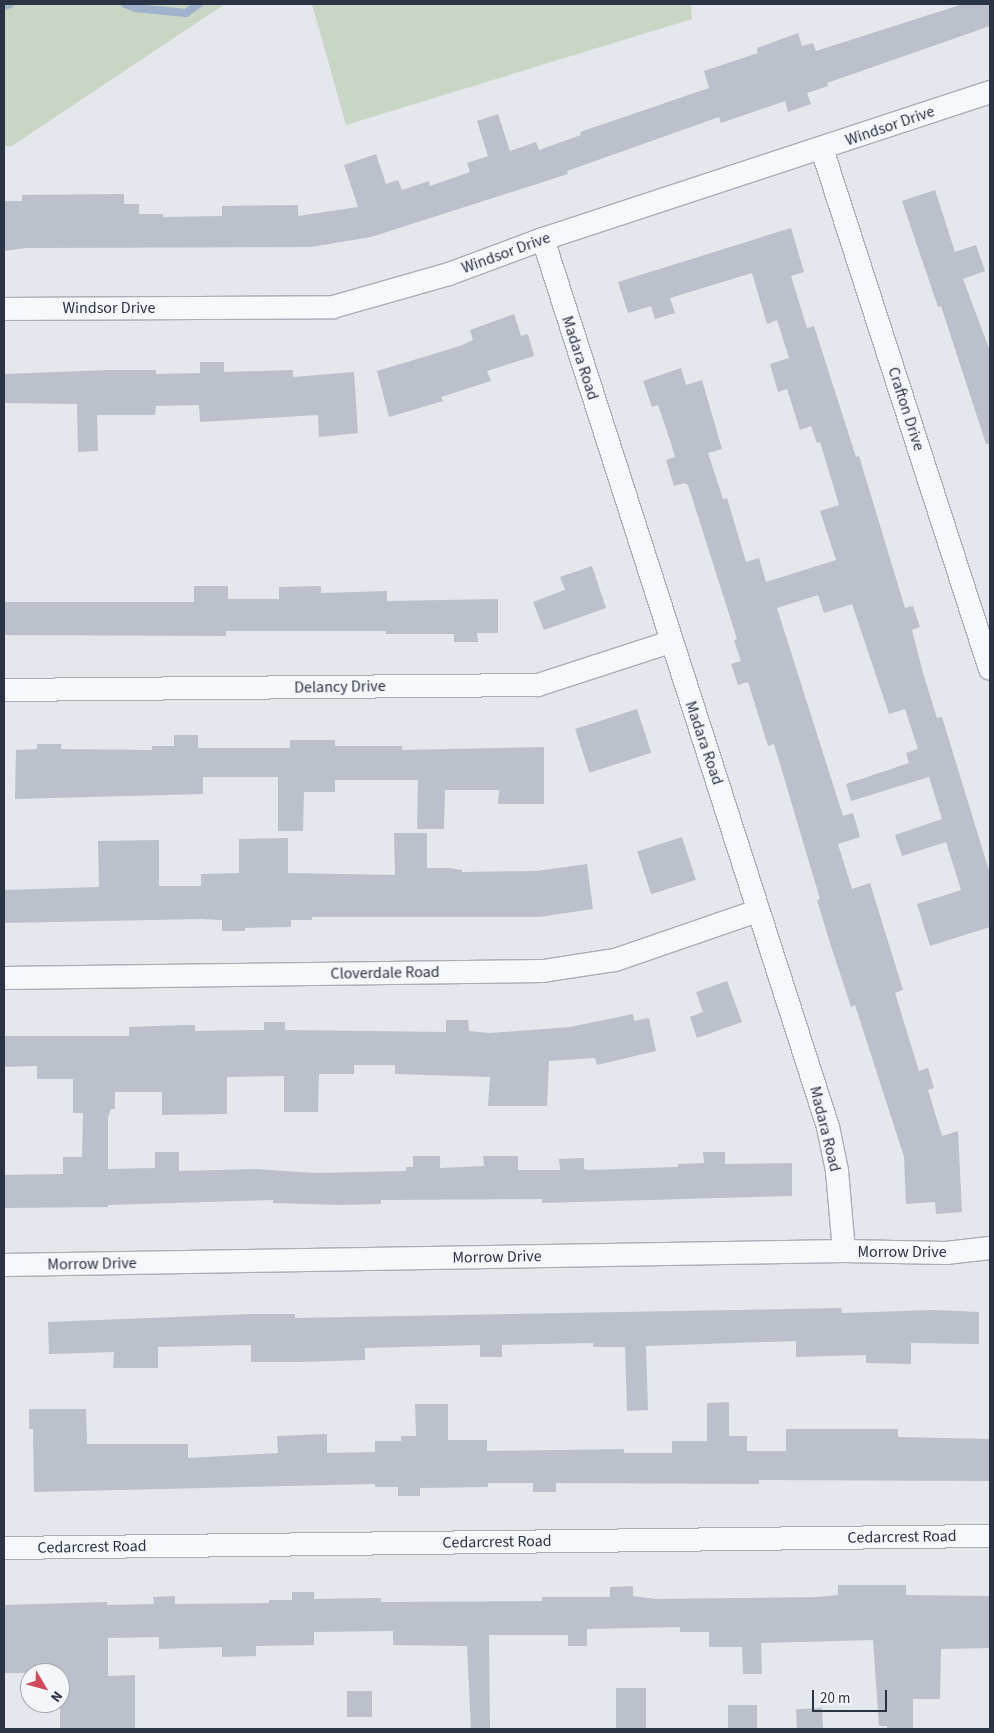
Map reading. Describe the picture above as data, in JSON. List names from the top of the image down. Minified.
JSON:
{"streets":{"street":["Windsor Drive","Madara Road","Crafton Drive","Delancy Drive","Cloverdale Road","Morrow Drive","Cedarcrest Road"]},"crossings":[["Windsor Drive","Madara Road"],["Windsor Drive","Crafton Drive"],["Madara Road","Delancy Drive"],["Madara Road","Cloverdale Road"],["Madara Road","Morrow Drive"]],"scale_bar":"20 m","north":"bottom right"}
